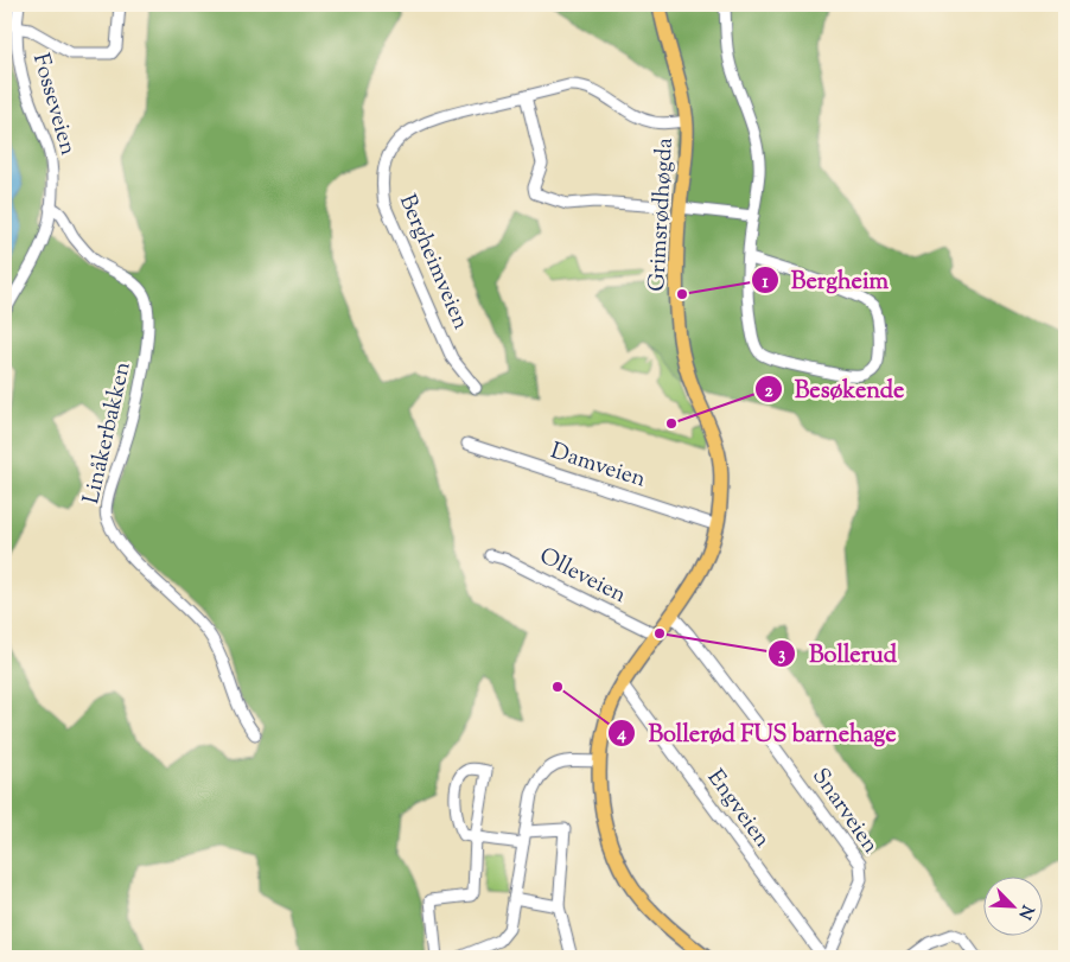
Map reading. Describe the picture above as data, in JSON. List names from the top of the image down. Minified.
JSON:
{"streets":{"main road":["Grimsrødhøgda"],"street":["Fosseveien","Bergheimveien","Linåkerbakken","Damveien","Olleveien","Engveien","Snarveien"]},"crossings":[["Fosseveien","Linåkerbakken"],["Grimsrødhøgda","Bergheimveien"],["Grimsrødhøgda","Damveien"],["Grimsrødhøgda","Olleveien"],["Grimsrødhøgda","Engveien"],["Grimsrødhøgda","Snarveien"]],"places":["Bergheim","Besøkende","Bollerud","Bollerød FUS barnehage"],"north":"bottom right"}
